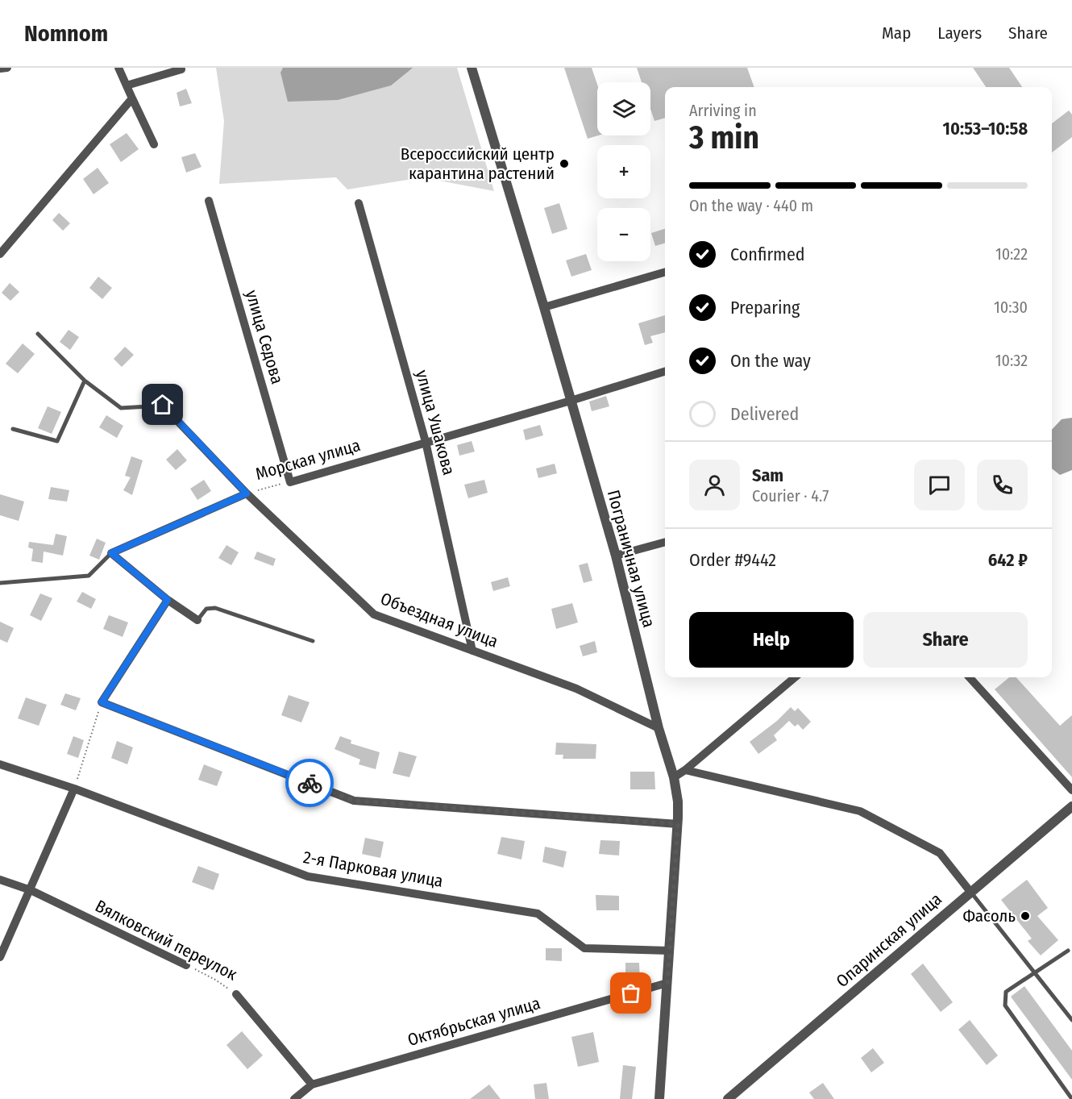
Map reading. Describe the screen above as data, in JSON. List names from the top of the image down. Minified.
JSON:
{"streets":{"street":["улица Седова","улица Ушакова","Морская улица","Пограничная улица","Объездная улица","2-я Парковая улица","Вялковский переулок","Опаринская улица","Октябрьская улица"]},"crossings":[["улица Седова","Морская улица"],["улица Ушакова","Морская улица"],["улица Ушакова","Объездная улица"],["Морская улица","Пограничная улица"],["Морская улица","Объездная улица"],["Пограничная улица","Объездная улица"],["Пограничная улица","2-я Парковая улица"],["Пограничная улица","Октябрьская улица"],["Вялковский переулок","Октябрьская улица"]],"places":["Всероссийский центр карантина растений","Фасоль"],"page":{"header":"Nomnom","nav":["Map","Layers","Share"],"map_buttons":["+","−"],"heading":["3 min","Arriving in","10:53–10:58"],"panel":["Sam","Courier · 4.7","Order #9442","642 ₽"],"bar":"On the way · 440 m","list":[["Confirmed","10:22"],["Preparing","10:30"],["On the way","10:32"],"Delivered"],"buttons":["Help","Share"]}}
